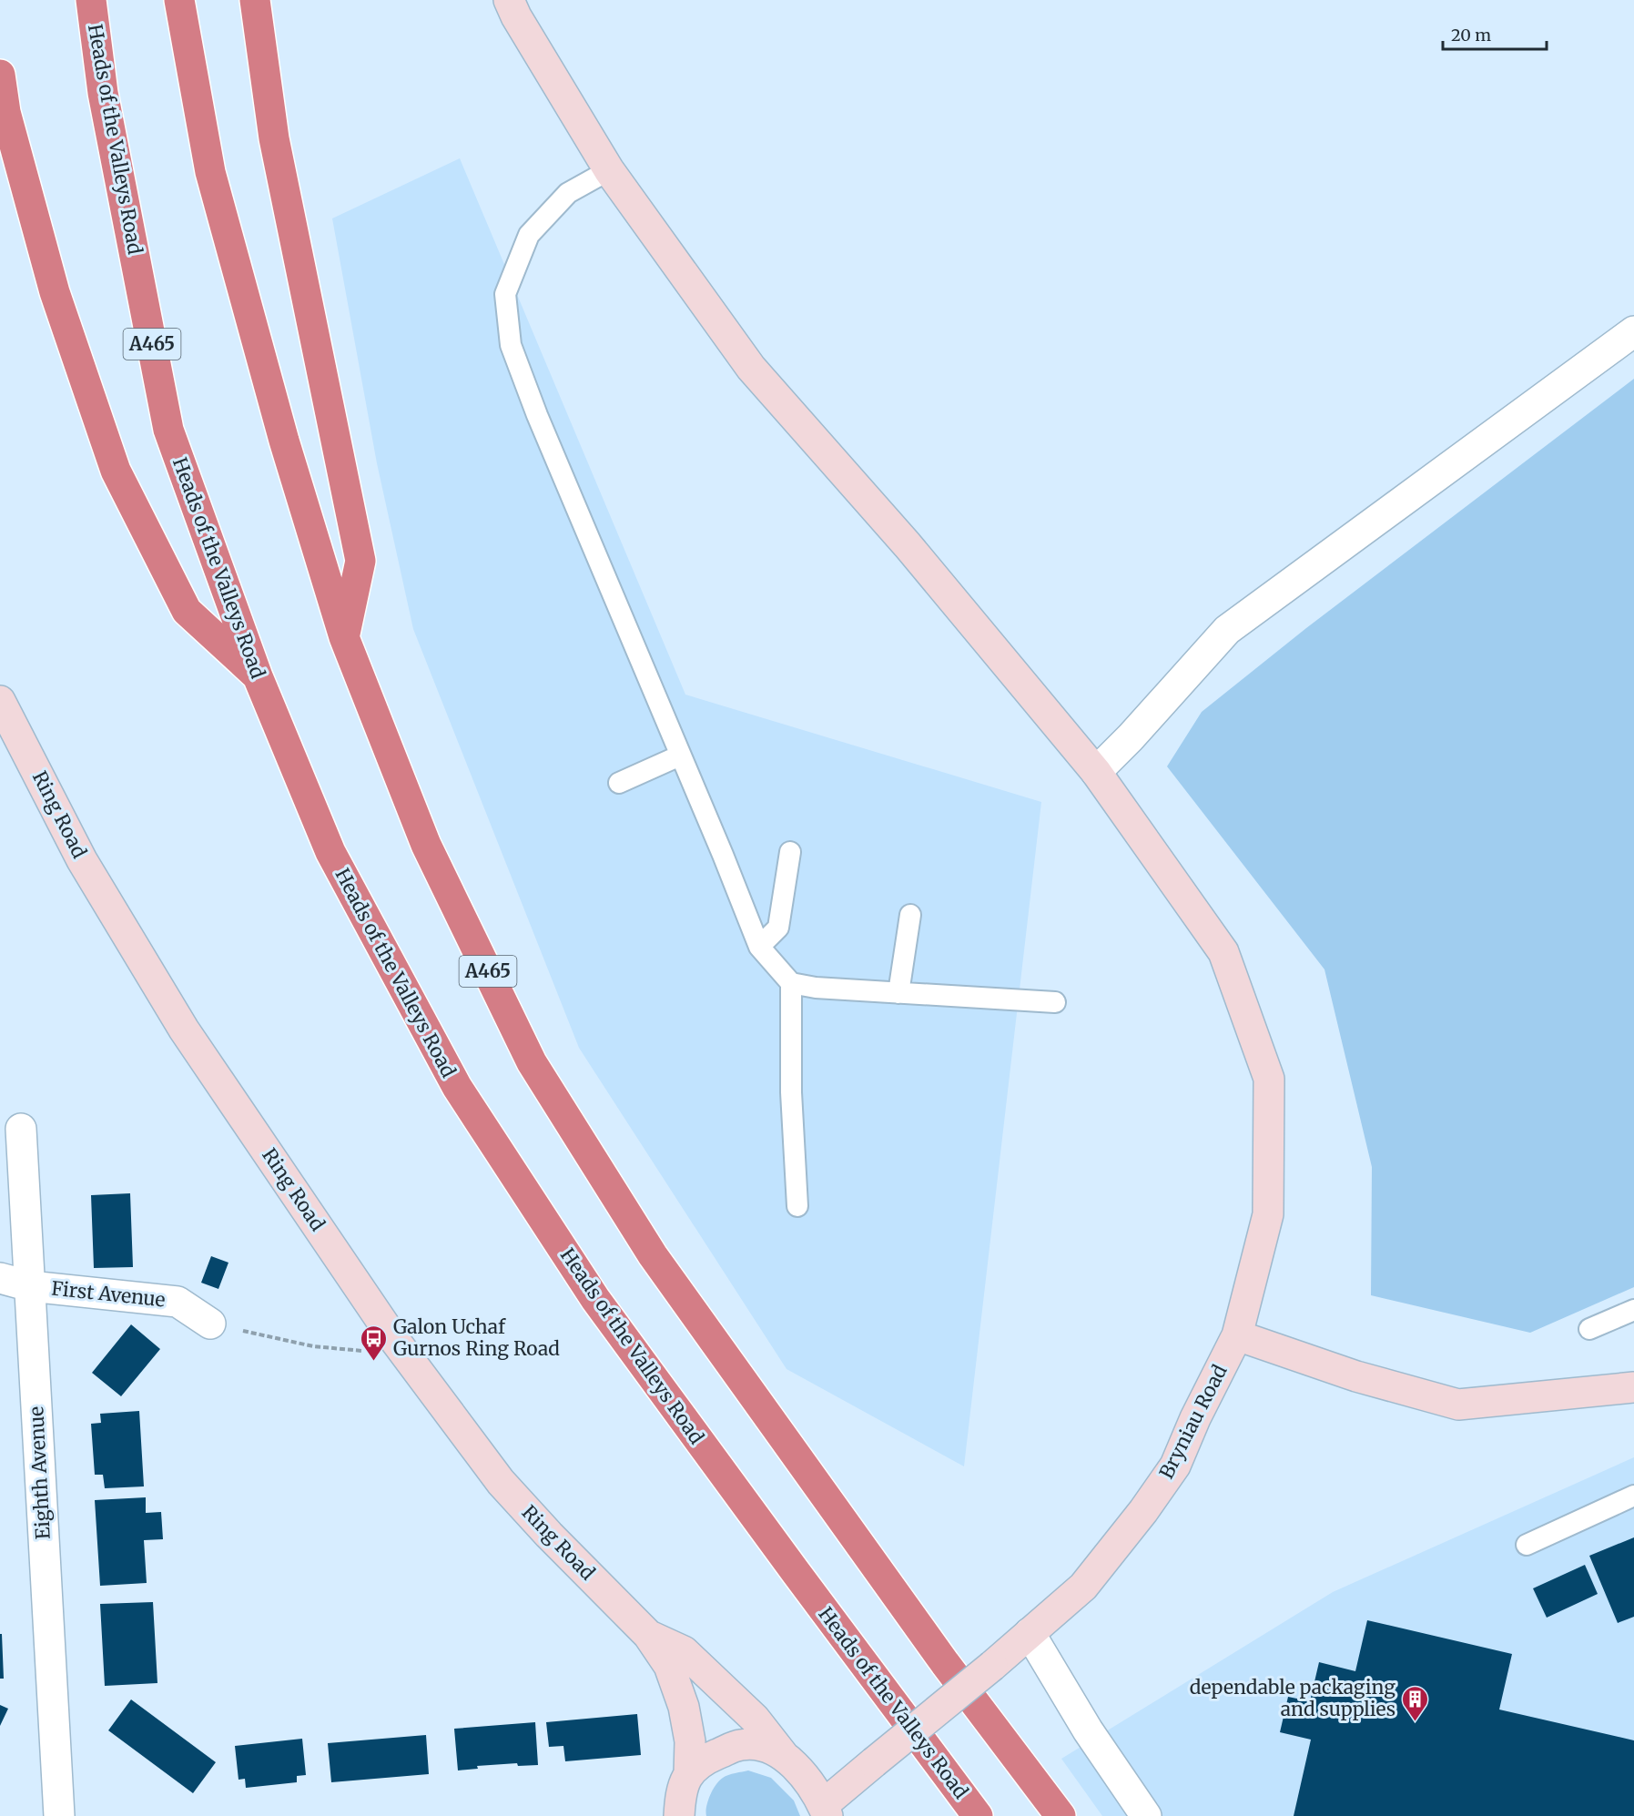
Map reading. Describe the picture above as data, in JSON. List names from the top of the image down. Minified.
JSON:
{"streets":{"highway":["Heads of the Valleys Road","A465"],"street":["Ring Road","First Avenue","Bryniau Road","Eighth Avenue"]},"crossings":[["First Avenue","Eighth Avenue"]],"places":{"bus stop":["Galon Uchaf Gurnos Ring Road"],"building":["dependable packaging and supplies"]},"scale_bar":"20 m"}
